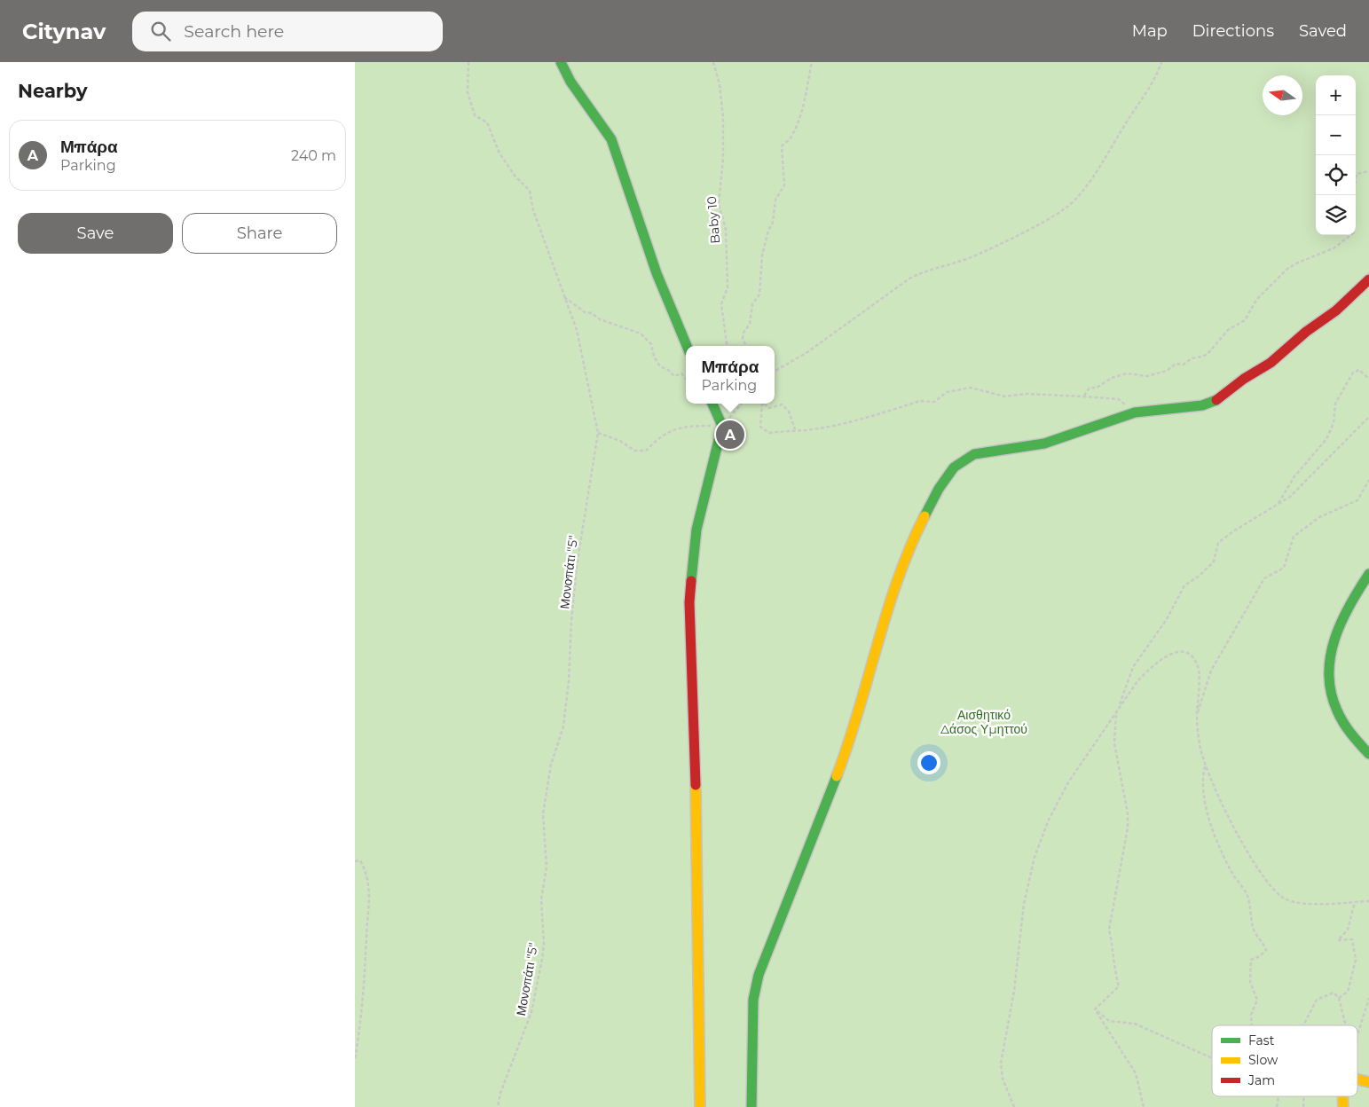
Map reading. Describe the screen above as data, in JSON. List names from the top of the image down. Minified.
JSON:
{"streets":{"path":["Baby 10","Μονοπάτι \"5\""]},"parks":["Αισθητικό Δάσος Υμηττού"],"legend":["Fast","Slow","Jam"],"north":"left","page":{"header":"Citynav","search":"Search here","nav":["Map","Directions","Saved"],"heading":"Nearby","map_buttons":["+","−"],"list":[{"mark":"A","name":"Μπάρα","note":"Parking","value":"240 m"}],"buttons":["Save","Share"],"popup":["Μπάρα","Parking"],"pins":"A"}}
